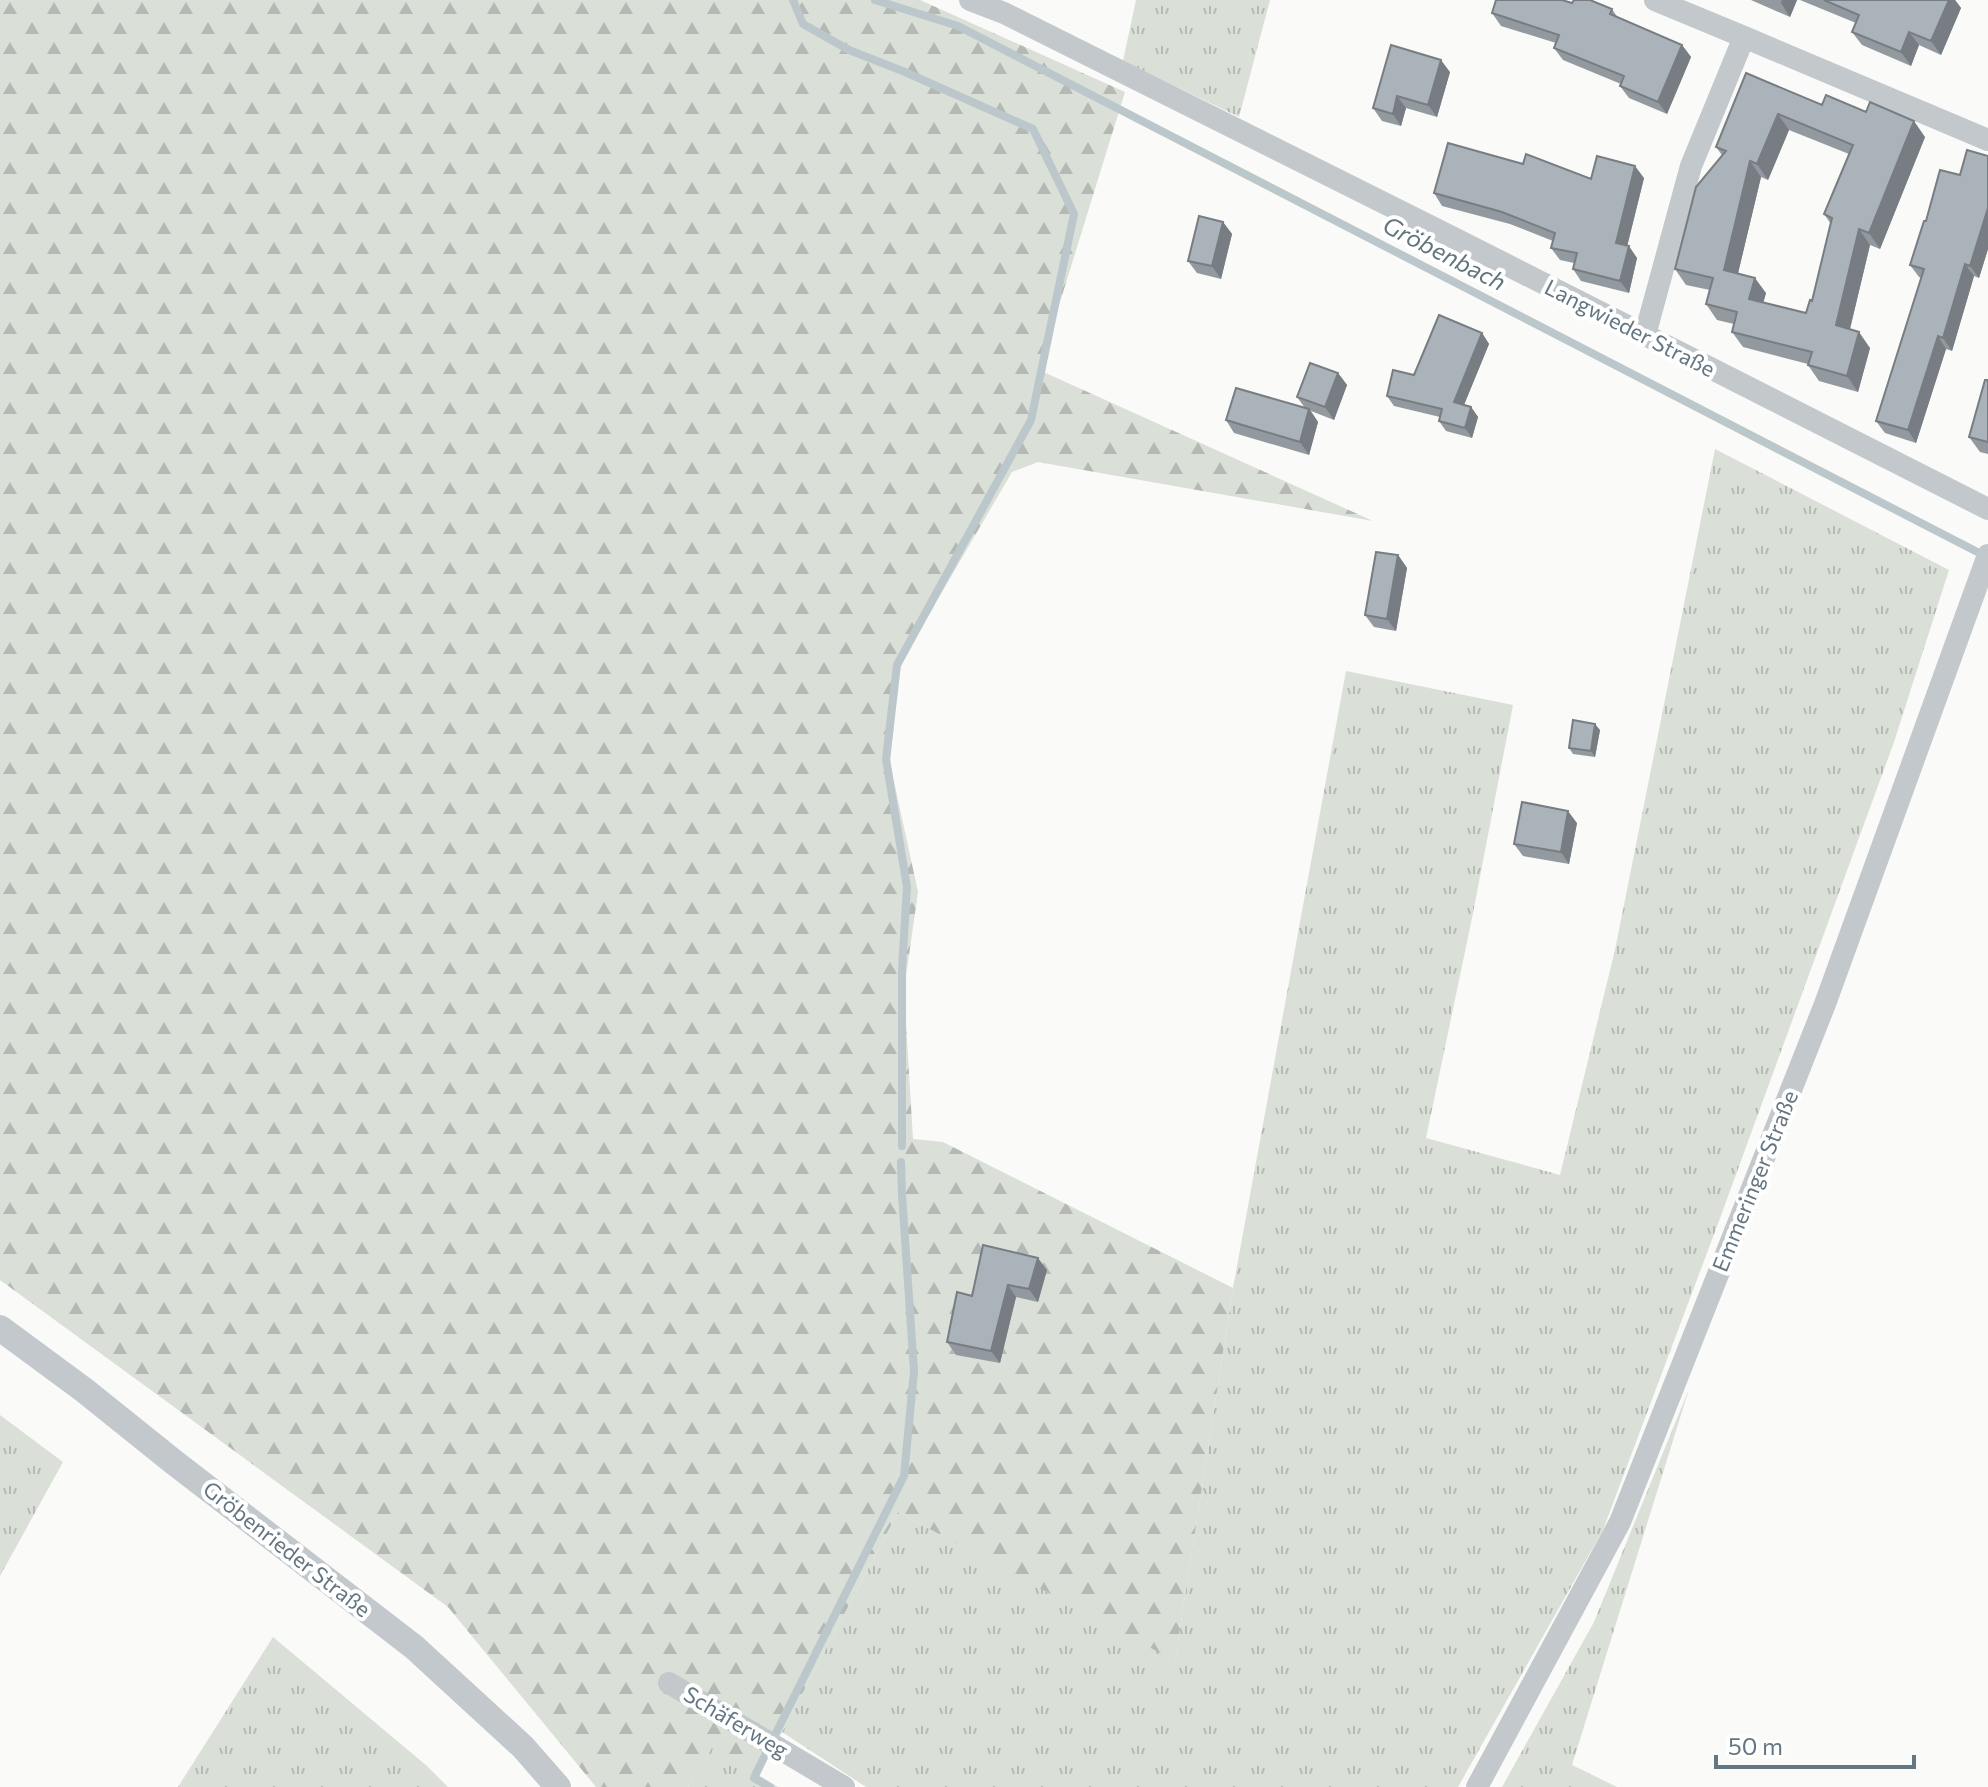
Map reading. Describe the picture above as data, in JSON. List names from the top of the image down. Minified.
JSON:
{"streets":{"street":["Langwieder Straße","Emmeringer Straße","Gröbenrieder Straße","Schäferweg"]},"water":["Gröbenbach"],"scale_bar":"50 m"}
